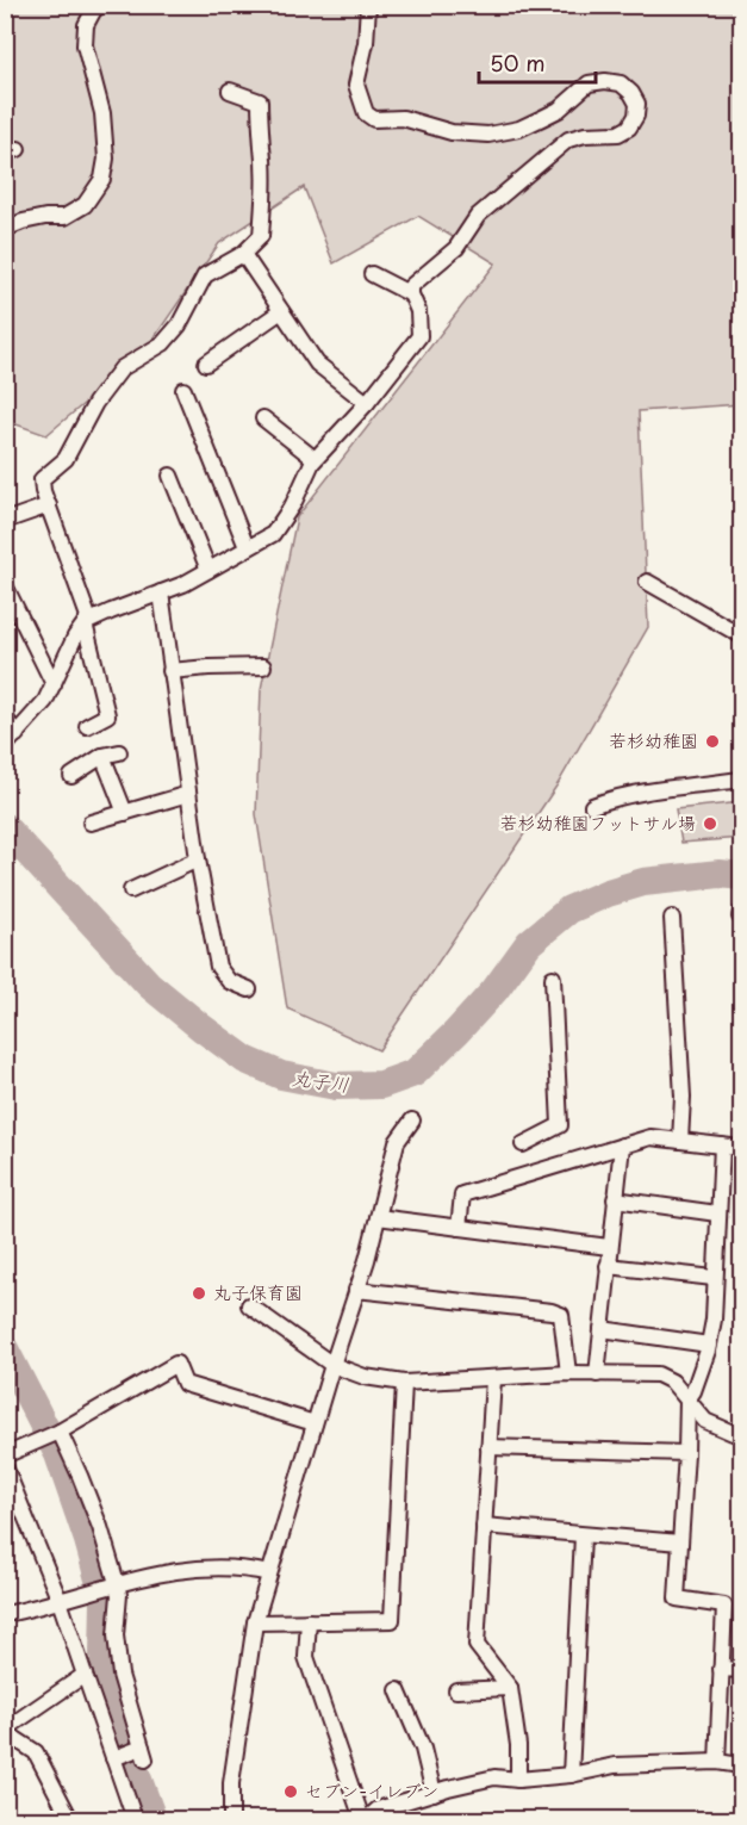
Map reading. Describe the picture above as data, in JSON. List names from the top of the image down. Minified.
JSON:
{"water":["丸子川"],"places":["若杉幼稚園","若杉幼稚園フットサル場","丸子保育園","セブン-イレブン"],"scale_bar":"50 m"}
